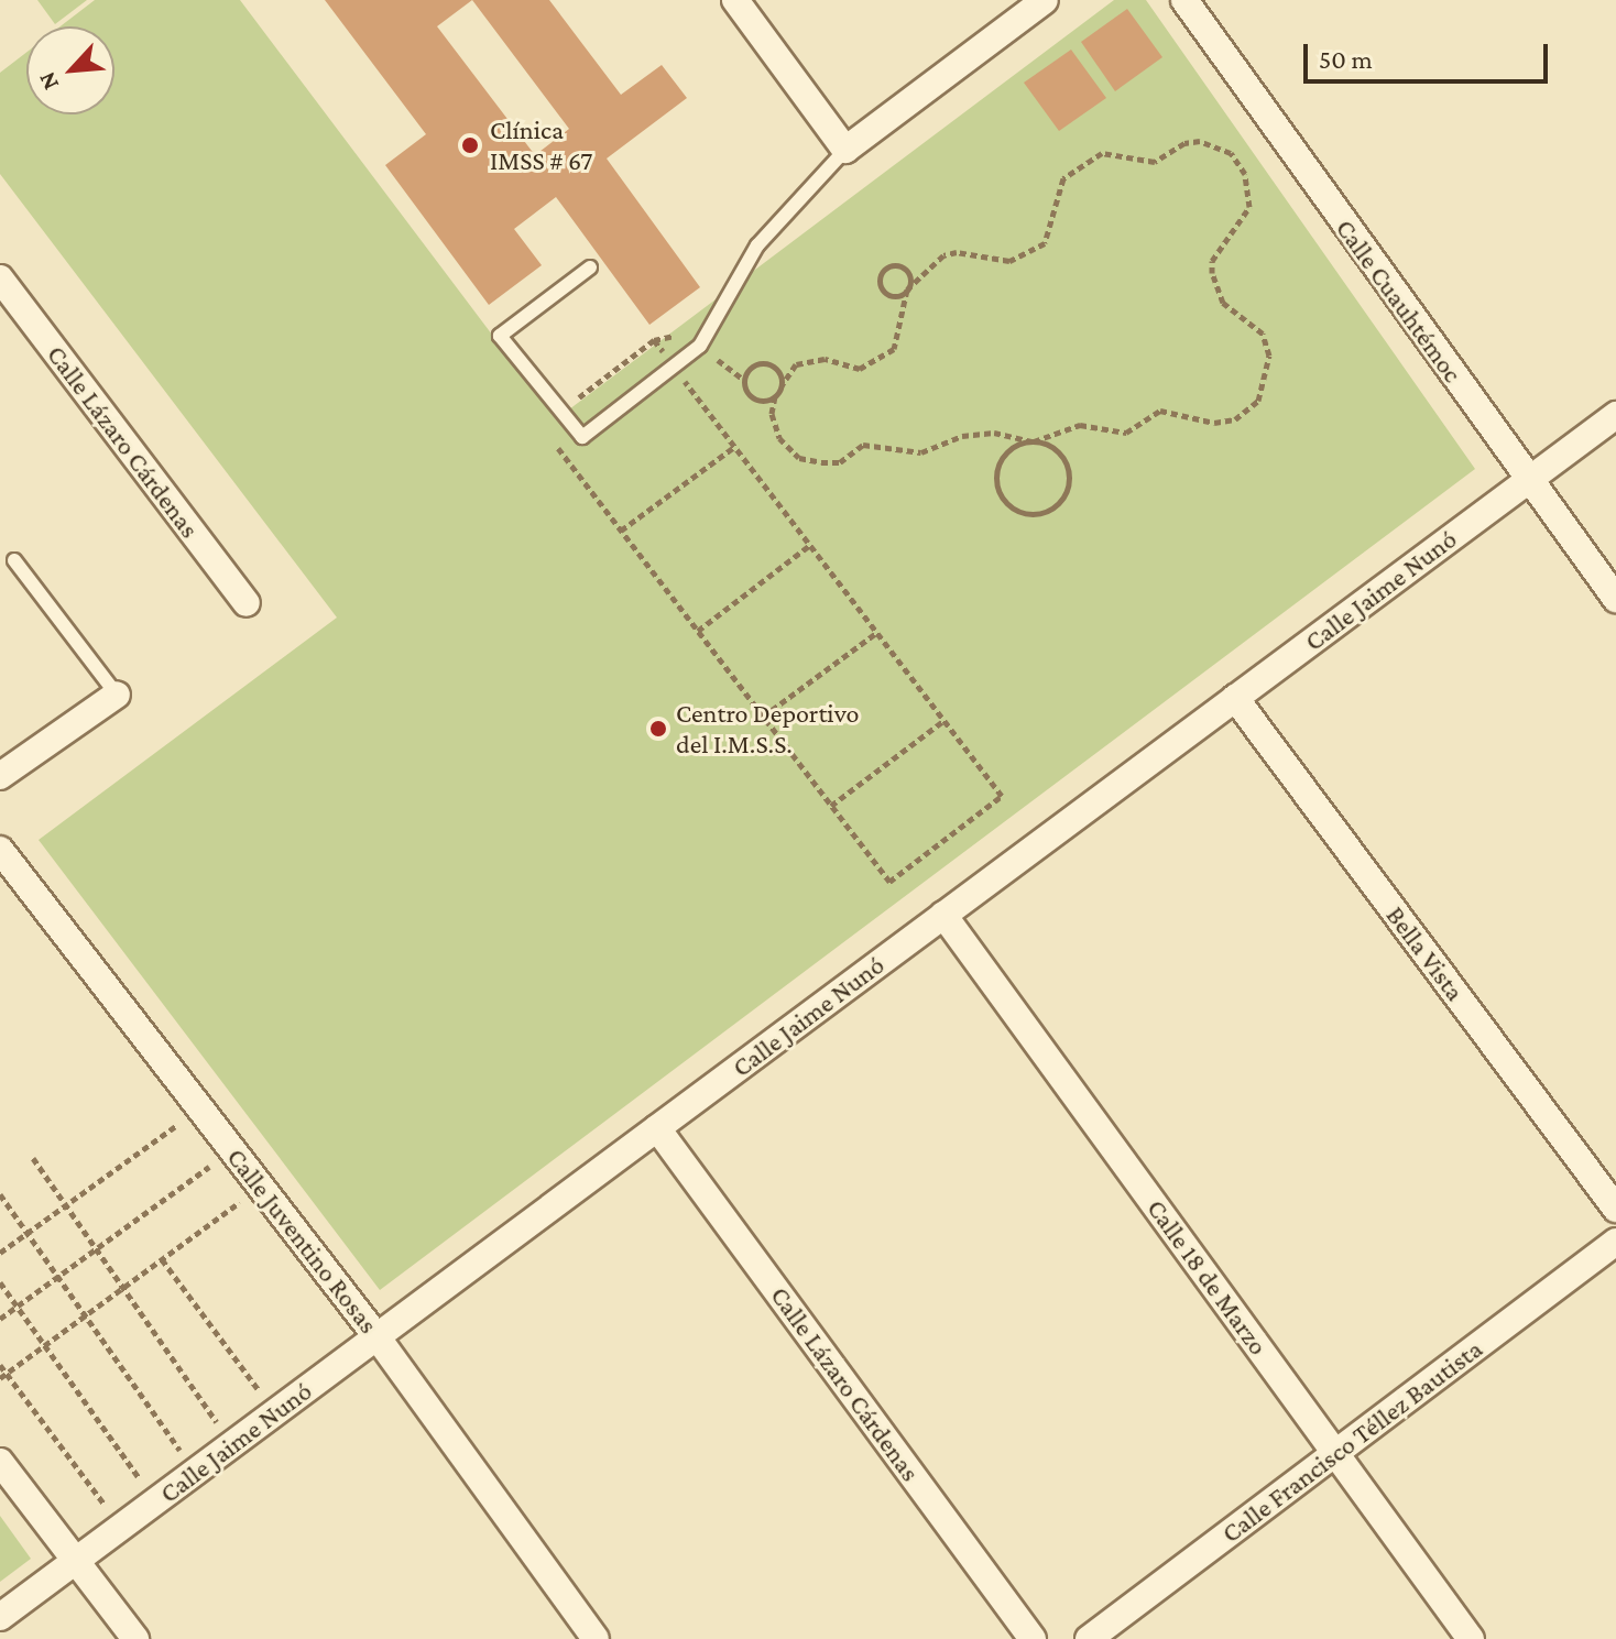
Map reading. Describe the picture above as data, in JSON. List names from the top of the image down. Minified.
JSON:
{"streets":{"street":["Calle Cuauhtémoc","Calle Lázaro Cárdenas","Calle Jaime Nunó","Bella Vista","Calle Juventino Rosas","Calle 18 de Marzo","Calle Francisco Téllez Bautista"]},"crossings":[["Calle Cuauhtémoc","Calle Jaime Nunó"],["Calle Lázaro Cárdenas","Calle Jaime Nunó"],["Calle Jaime Nunó","Bella Vista"],["Calle Jaime Nunó","Calle Juventino Rosas"],["Calle Jaime Nunó","Calle 18 de Marzo"],["Calle 18 de Marzo","Calle Francisco Téllez Bautista"]],"places":["Clínica IMSS # 67","Centro Deportivo del I.M.S.S."],"scale_bar":"50 m","north":"bottom left"}
